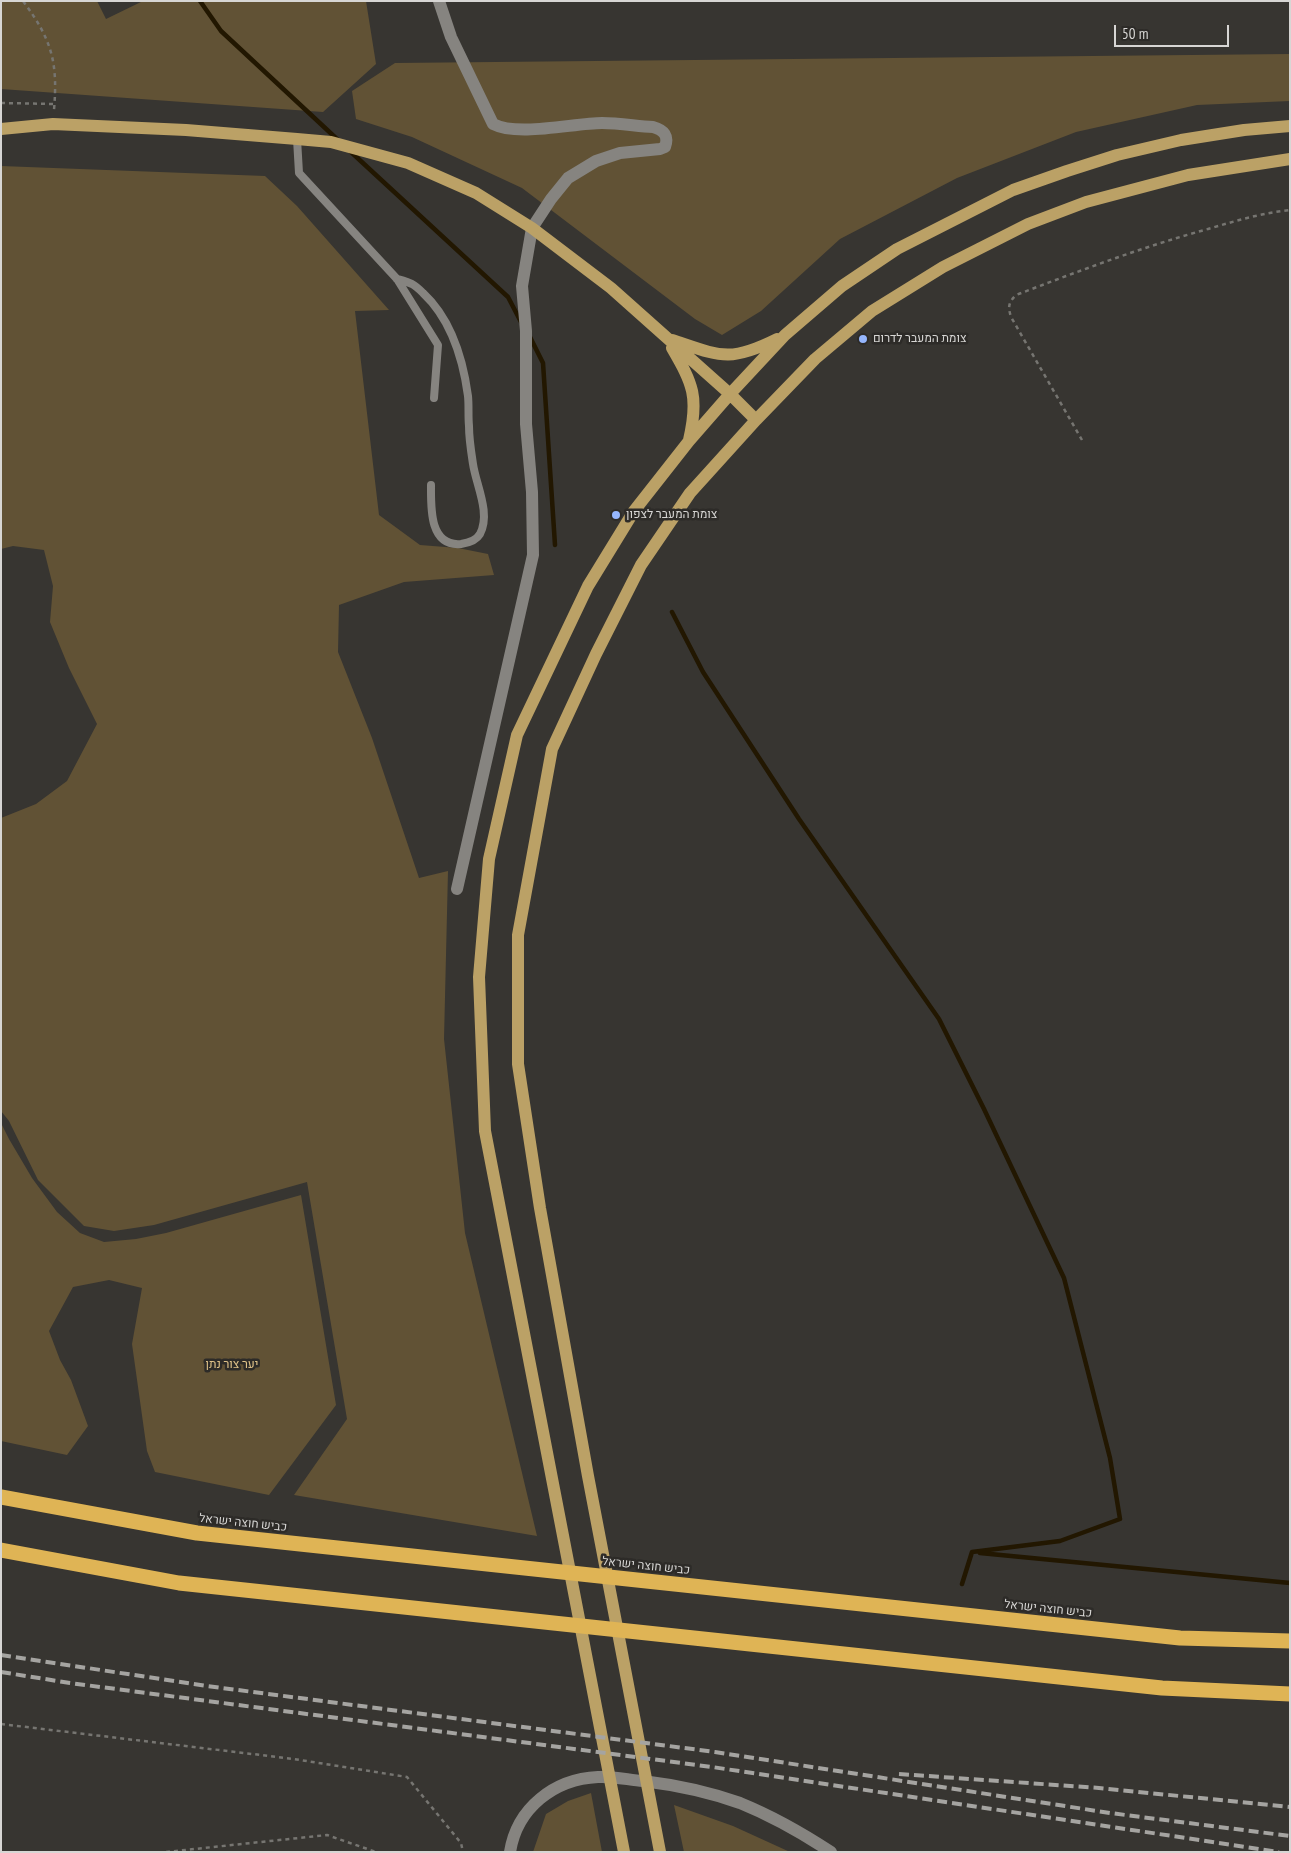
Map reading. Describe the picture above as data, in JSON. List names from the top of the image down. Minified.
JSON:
{"streets":{"highway":["כביש חוצה ישראל"]},"parks":["יער צור נתן"],"places":["צומת המעבר לדרום","צומת המעבר לצפון"],"scale_bar":"50 m"}
